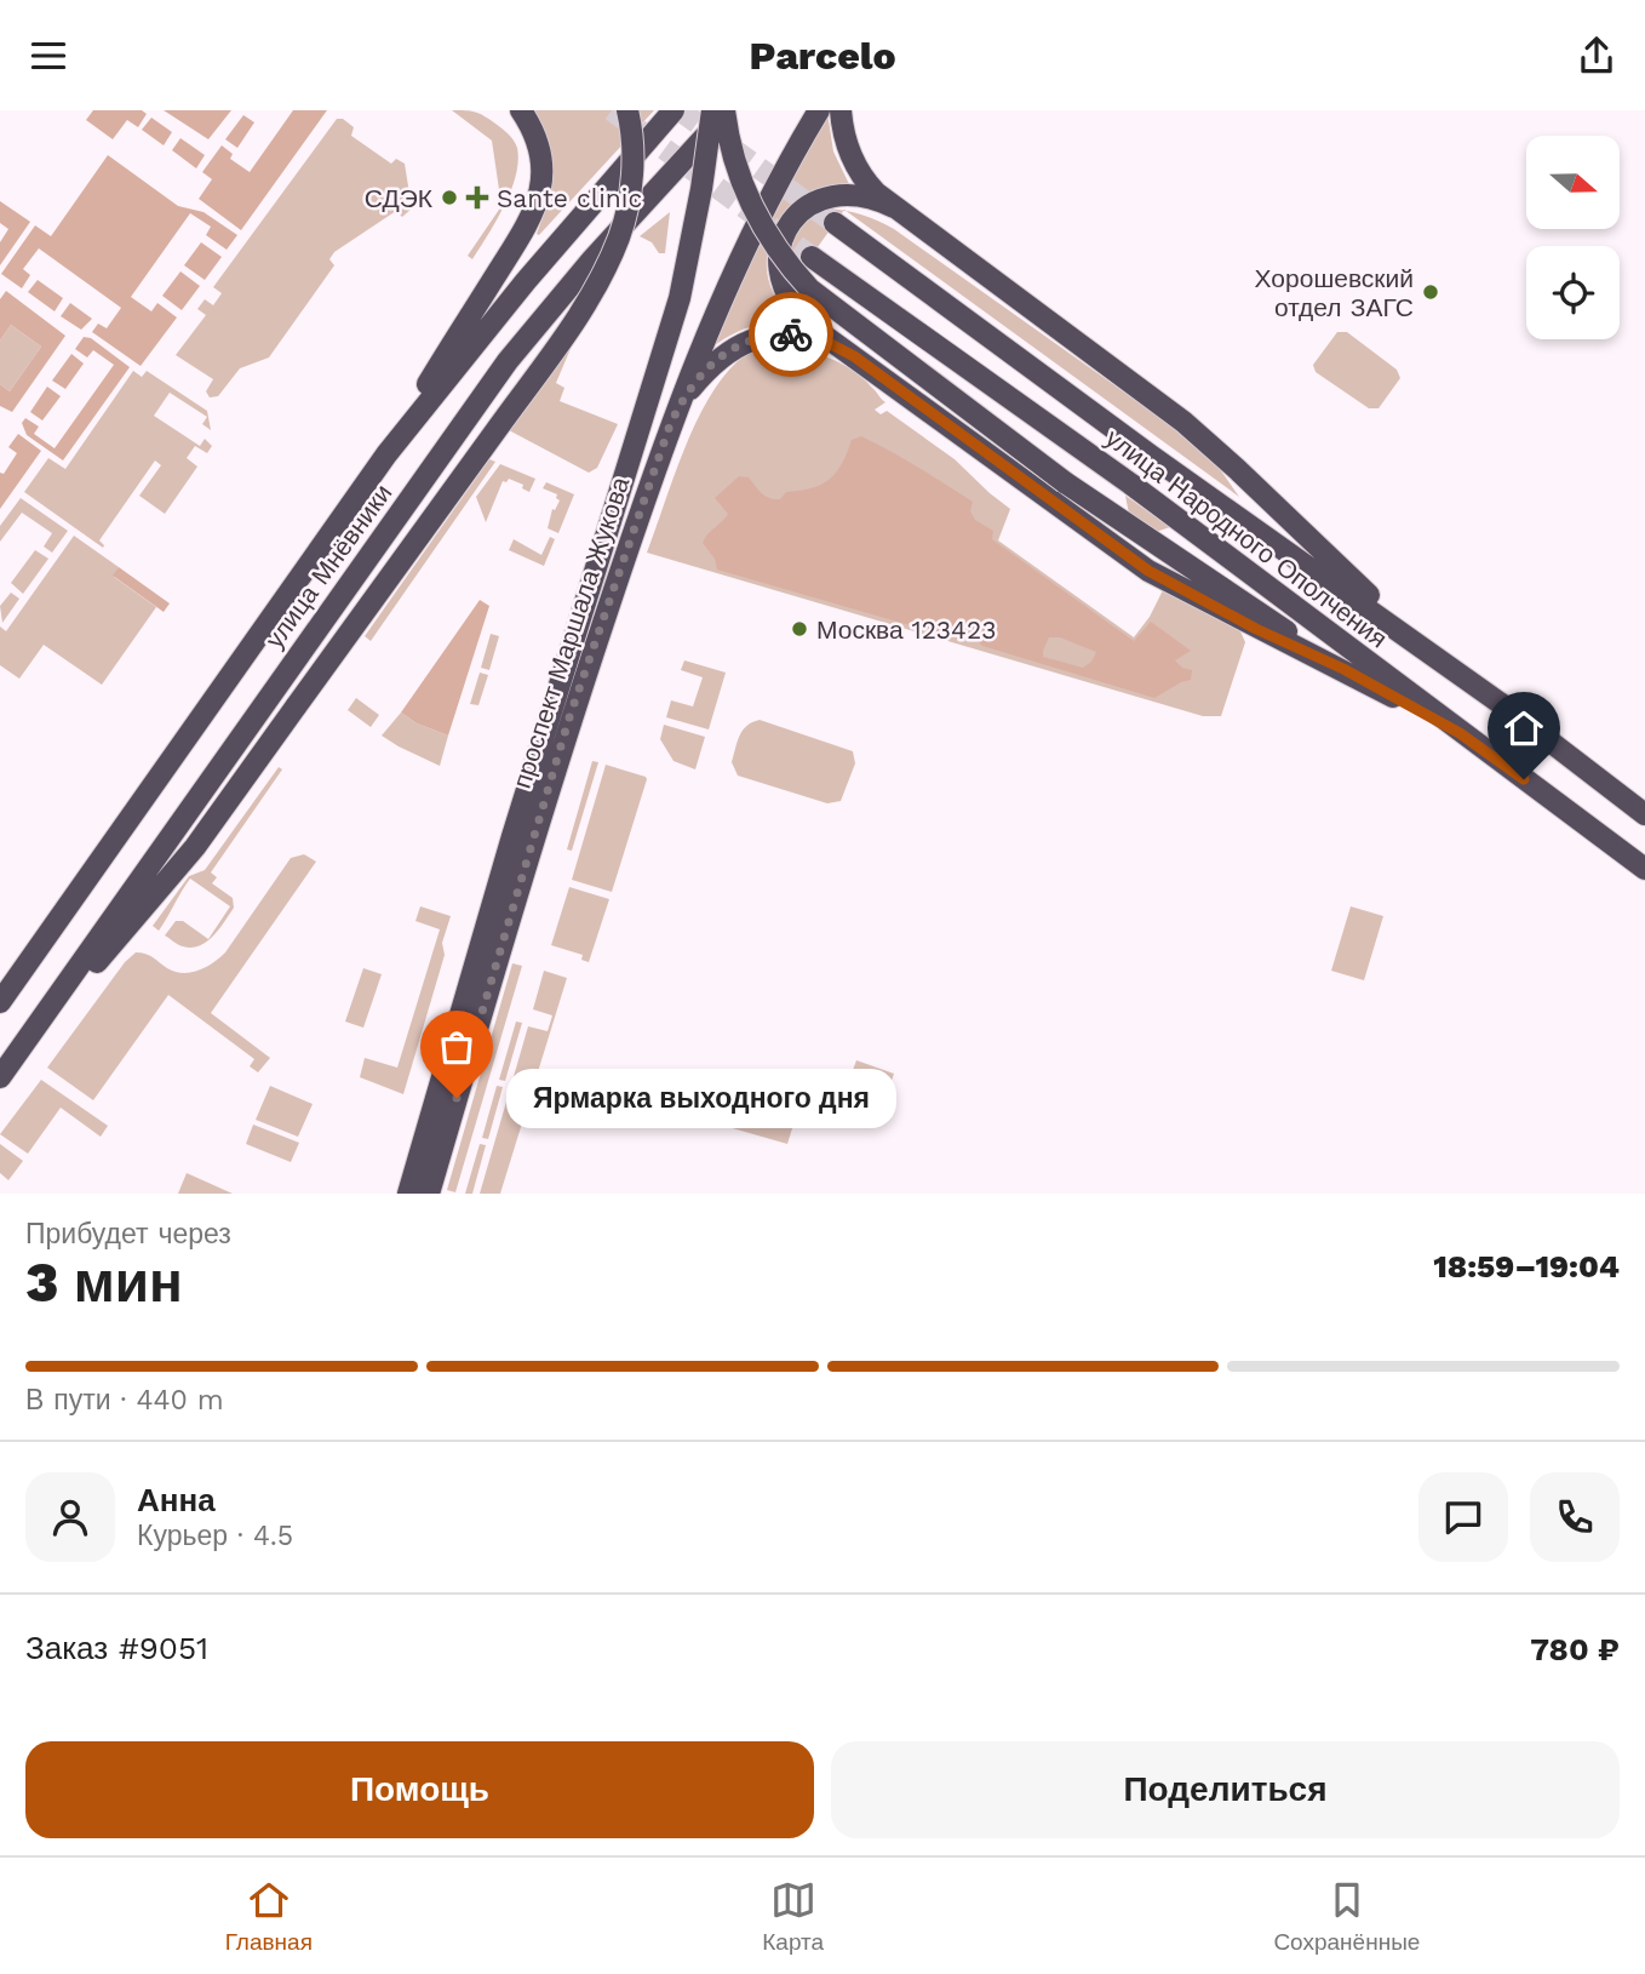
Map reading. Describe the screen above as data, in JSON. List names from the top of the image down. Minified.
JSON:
{"streets":{"main road":["улица Народного Ополчения","улица Мнёвники","проспект Маршала Жукова"]},"places":{"other":["СДЭК","Хорошевский отдел ЗАГС","Москва 123423","Ярмарка выходного дня"],"health":["Sante clinic"]},"north":"right","page":{"header":"Parcelo","bubble":"Ярмарка выходного дня","heading":["3 мин","Прибудет через","18:59–19:04"],"panel":["Анна","Курьер · 4.5","Заказ #9051","780 ₽"],"bar":"В пути · 440 m","buttons":["Помощь","Поделиться"],"tabs":["Главная","Карта","Сохранённые"]}}
